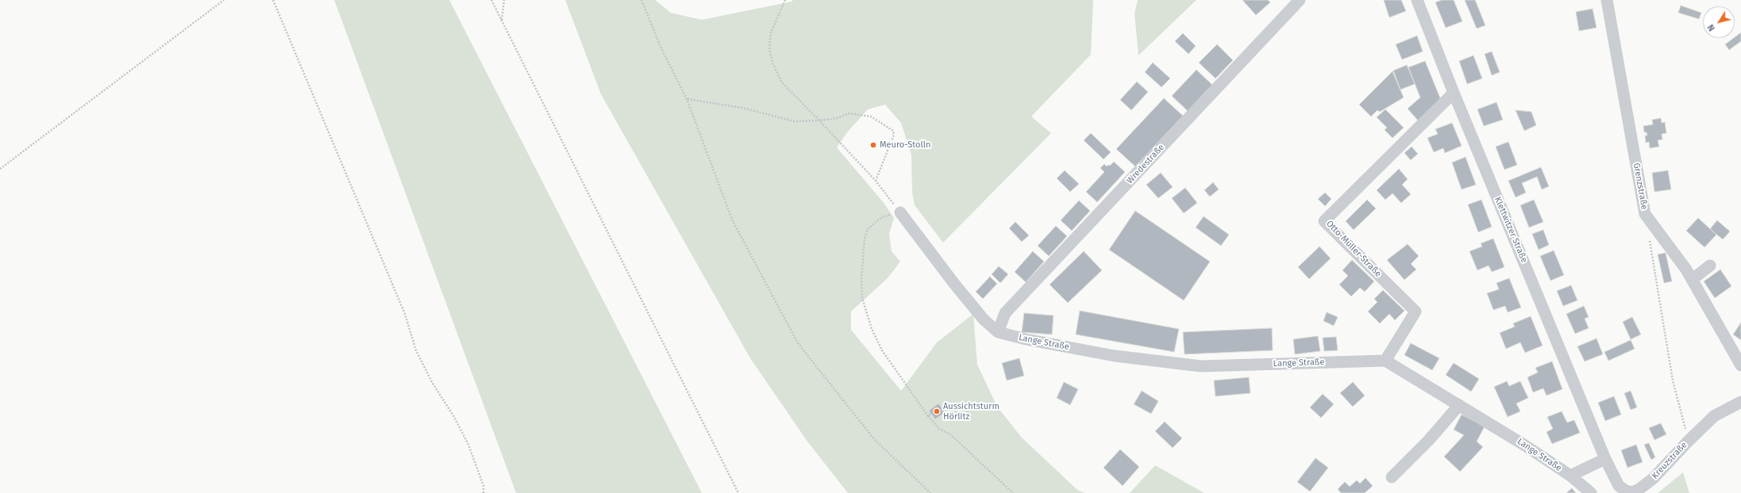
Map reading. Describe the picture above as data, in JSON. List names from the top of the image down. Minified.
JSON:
{"streets":{"street":["Wredestraße","Grenzstraße","Klettwitzer Straße","Otto-Müller-Straße","Lange Straße","Kreuzstraße"]},"crossings":[["Wredestraße","Lange Straße"],["Klettwitzer Straße","Otto-Müller-Straße"],["Klettwitzer Straße","Lange Straße"],["Klettwitzer Straße","Kreuzstraße"],["Otto-Müller-Straße","Lange Straße"],["Lange Straße","Kreuzstraße"]],"places":["Meuro-Stolln","Aussichtsturm Hörlitz"],"north":"bottom left"}
